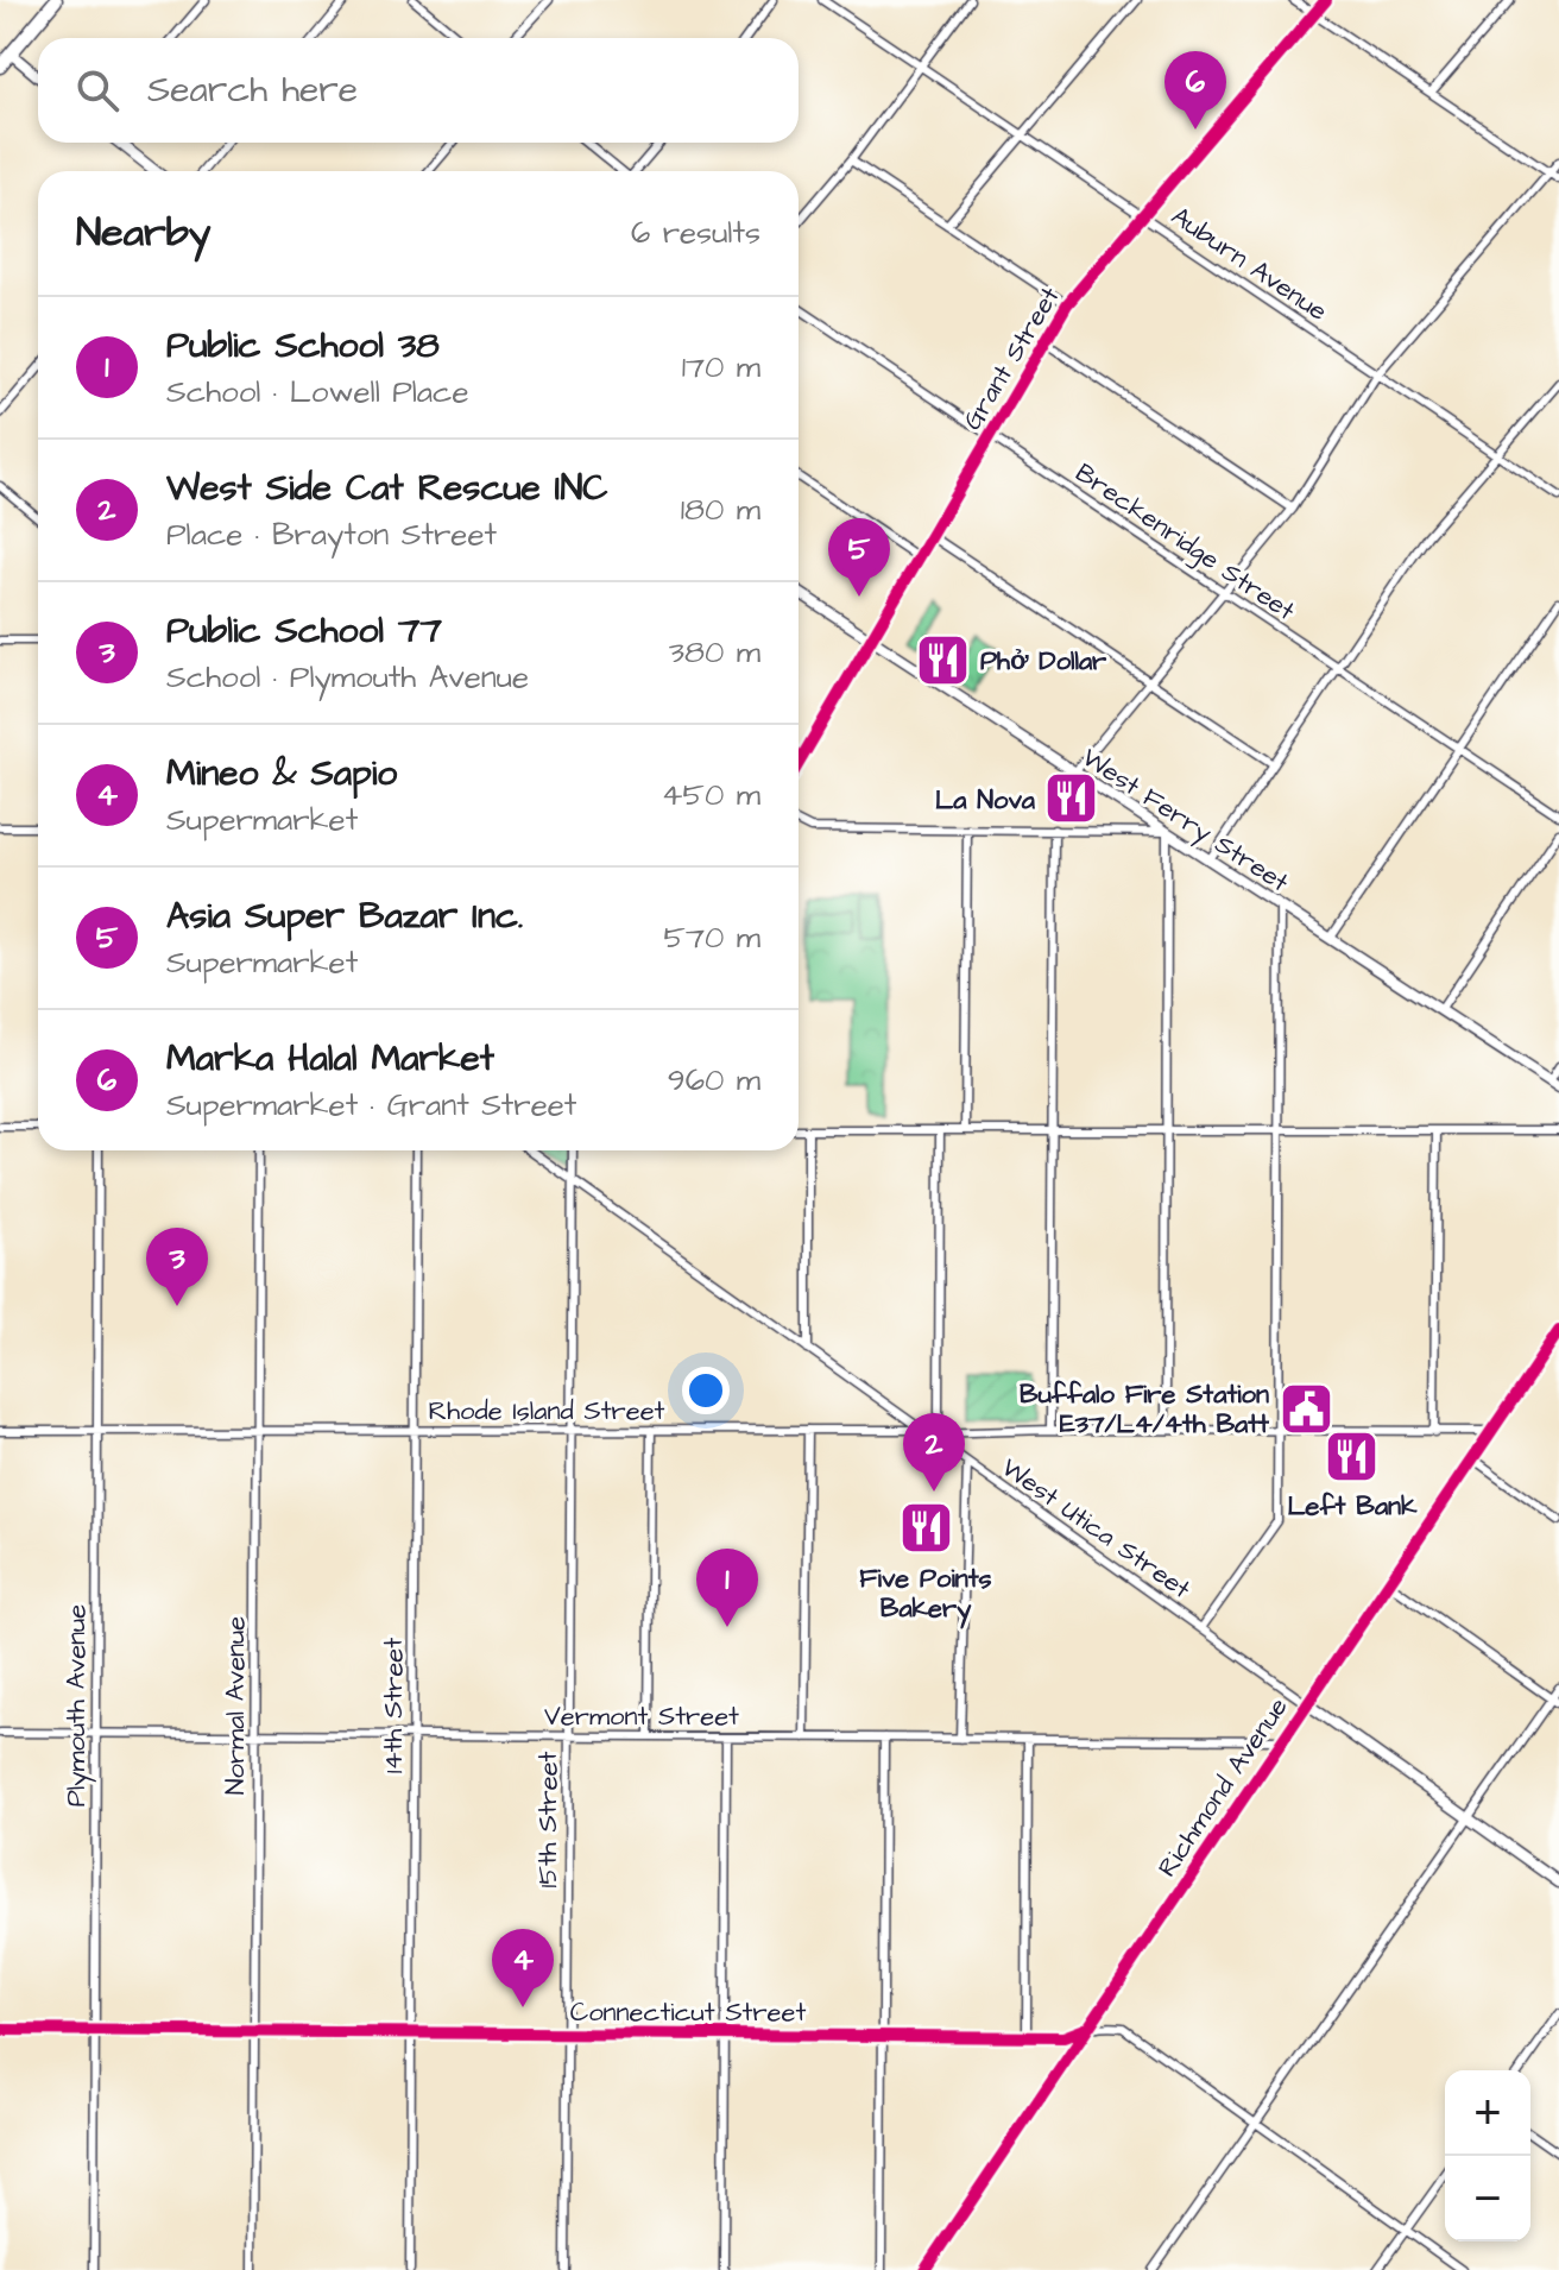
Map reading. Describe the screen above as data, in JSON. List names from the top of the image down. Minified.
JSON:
{"streets":{"street":["Auburn Avenue","Grant Street","Breckenridge Street","West Ferry Street","Rhode Island Street","West Utica Street","Plymouth Avenue","Normal Avenue","14th Street","Vermont Street","Richmond Avenue","15th Street","Connecticut Street"]},"crossings":[["Auburn Avenue","Grant Street"],["Grant Street","Breckenridge Street"],["Grant Street","West Ferry Street"],["Rhode Island Street","West Utica Street"],["Rhode Island Street","Plymouth Avenue"],["Rhode Island Street","Normal Avenue"],["Rhode Island Street","14th Street"],["Rhode Island Street","Richmond Avenue"],["Rhode Island Street","15th Street"],["West Utica Street","Richmond Avenue"],["West Utica Street","15th Street"],["Plymouth Avenue","Vermont Street"],["Plymouth Avenue","Connecticut Street"],["Normal Avenue","Vermont Street"],["Normal Avenue","Connecticut Street"],["14th Street","Vermont Street"],["14th Street","Connecticut Street"],["Vermont Street","Richmond Avenue"],["Vermont Street","15th Street"],["Richmond Avenue","Connecticut Street"],["15th Street","Connecticut Street"]],"places":{"restaurant":["Phở Dollar","La Nova","Left Bank","Five Points Bakery"],"public building":["Buffalo Fire Station E37/L4/4th Batt"]},"page":{"search":"Search here","pins":["6","5","3","2","1","4"],"heading":["Nearby","6 results"],"list":[{"mark":"1","name":"Public School 38","note":"School · Lowell Place","value":"170 m"},{"mark":"2","name":"West Side Cat Rescue INC","note":"Place · Brayton Street","value":"180 m"},{"mark":"3","name":"Public School 77","note":"School · Plymouth Avenue","value":"380 m"},{"mark":"4","name":"Mineo & Sapio","note":"Supermarket","value":"450 m"},{"mark":"5","name":"Asia Super Bazar Inc.","note":"Supermarket","value":"570 m"},{"mark":"6","name":"Marka Halal Market","note":"Supermarket · Grant Street","value":"960 m"}],"map_buttons":["+","−"]}}
